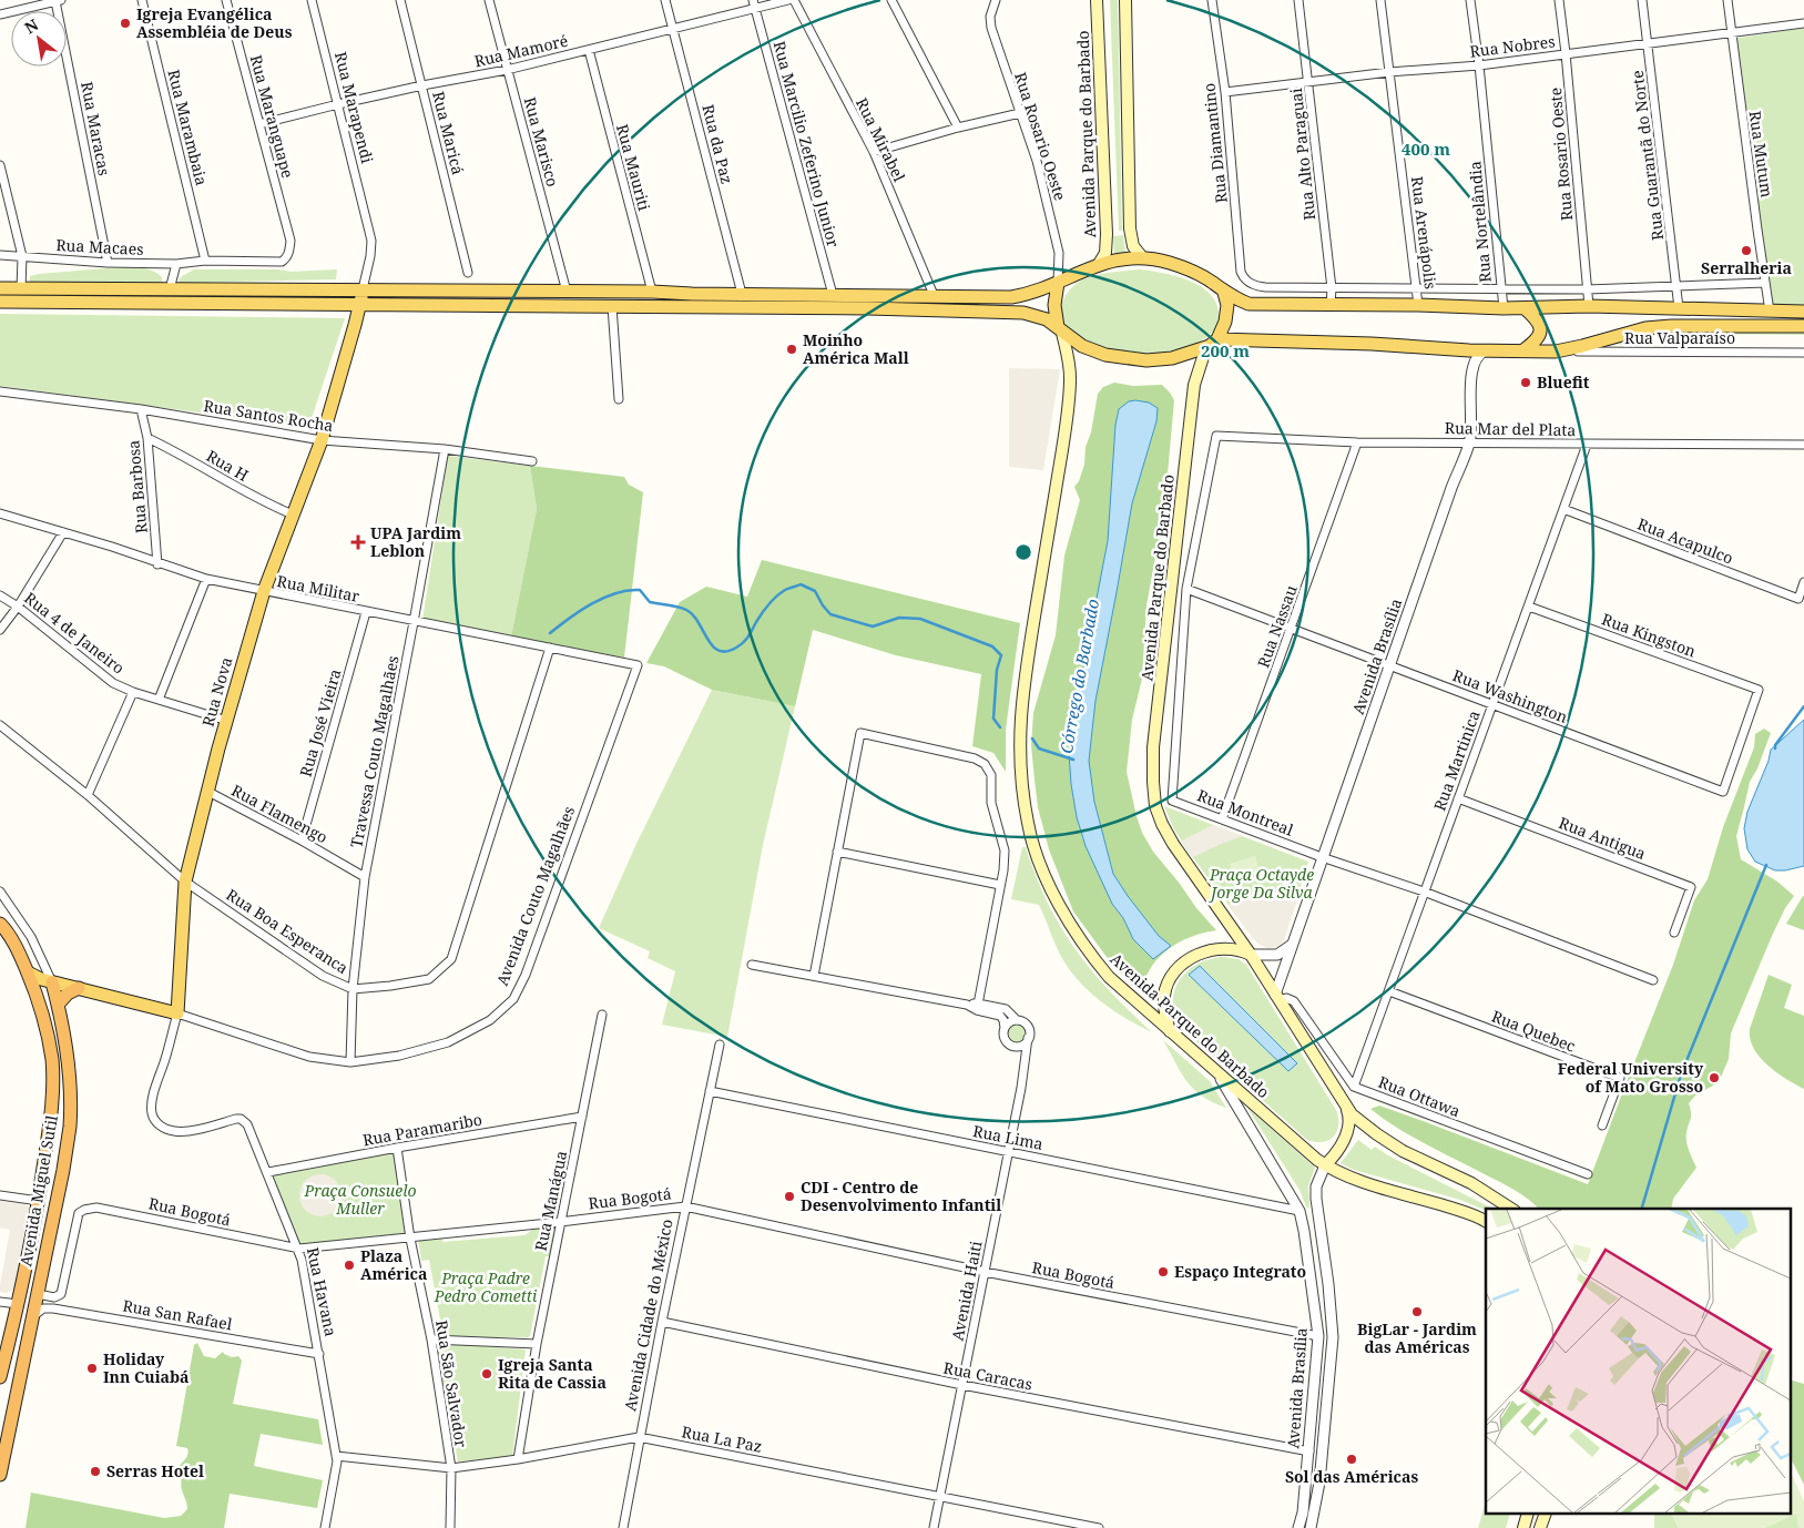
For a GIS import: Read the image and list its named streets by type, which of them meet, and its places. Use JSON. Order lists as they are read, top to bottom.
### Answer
{
  "streets": {
    "highway": ["Avenida Miguel Sutil"],
    "main road": ["Avenida Parque do Barbado", "Rua Nova", "Avenida Couto Magalhães"],
    "street": [
      "Rua Nobres",
      "Rua Mamoré",
      "Rua Marapendi",
      "Rua Maranguape",
      "Rua Marambaia",
      "Rua Maracas",
      "Rua Maricá",
      "Rua Rosario Oeste",
      "Rua Mirabel",
      "Rua Marisco",
      "Rua Diamantino",
      "Rua da Paz",
      "Rua Marcilio Zeferino Junior",
      "Rua Alto Paraguai",
      "Rua Mutum",
      "Rua Guarantã do Norte",
      "Rua Mauriti",
      "Rua Nortelândia",
      "Rua Arenápolis",
      "Rua Macaes",
      "Rua Valparaíso",
      "Rua Santos Rocha",
      "Rua Mar del Plata",
      "Rua H",
      "Rua Barbosa",
      "Rua Acapulco",
      "Rua Militar",
      "Rua Nassau",
      "Rua 4 de Janeiro",
      "Rua Kingston",
      "Avenida Brasília",
      "Rua Washington",
      "Rua José Vieira",
      "Travessa Couto Magalhães",
      "Rua Martinica",
      "Rua Montreal",
      "Rua Flamengo",
      "Rua Antigua",
      "Rua Boa Esperanca",
      "Rua Quebec",
      "Rua Ottawa",
      "Rua Paramaribo",
      "Rua Lima",
      "Rua Bogotá",
      "Rua Manágua",
      "Avenida Haiti",
      "Rua Havana",
      "Rua San Rafael",
      "Avenida Cidade do México",
      "Rua Caracas",
      "Rua São Salvador",
      "Rua La Paz"
    ]
  },
  "crossings": [
    ["Rua Nobres", "Rua Rosario Oeste"],
    ["Rua Nobres", "Rua Diamantino"],
    ["Rua Nobres", "Rua Alto Paraguai"],
    ["Rua Nobres", "Rua Mutum"],
    ["Rua Nobres", "Rua Guarantã do Norte"],
    ["Rua Nobres", "Rua Nortelândia"],
    ["Rua Nobres", "Rua Arenápolis"],
    ["Rua Mamoré", "Rua Marapendi"],
    ["Rua Mamoré", "Rua Maranguape"],
    ["Rua Mamoré", "Rua Maricá"],
    ["Rua Mamoré", "Rua Marisco"],
    ["Rua Mamoré", "Rua da Paz"],
    ["Rua Mamoré", "Rua Marcilio Zeferino Junior"],
    ["Rua Mamoré", "Rua Mauriti"],
    ["Rua Marapendi", "Rua Nova"],
    ["Rua Maranguape", "Rua Macaes"],
    ["Rua Marambaia", "Rua Macaes"],
    ["Rua Maracas", "Rua Macaes"],
    ["Avenida Parque do Barbado", "Rua Rosario Oeste"],
    ["Avenida Parque do Barbado", "Avenida Brasília"],
    ["Avenida Parque do Barbado", "Rua Ottawa"],
    ["Rua Diamantino", "Rua Alto Paraguai"],
    ["Rua Santos Rocha", "Rua Barbosa"],
    ["Rua Santos Rocha", "Rua Nova"],
    ["Rua Santos Rocha", "Travessa Couto Magalhães"],
    ["Rua Mar del Plata", "Rua Nassau"],
    ["Rua Mar del Plata", "Avenida Brasília"],
    ["Rua Mar del Plata", "Rua Martinica"],
    ["Rua Mar del Plata", "Rua Montreal"],
    ["Rua H", "Rua Barbosa"],
    ["Rua H", "Rua Nova"],
    ["Rua Barbosa", "Rua Militar"],
    ["Rua Acapulco", "Rua Martinica"],
    ["Rua Militar", "Rua Nova"],
    ["Rua Militar", "Rua José Vieira"],
    ["Rua Militar", "Travessa Couto Magalhães"],
    ["Rua Militar", "Avenida Couto Magalhães"],
    ["Rua Militar", "Rua Boa Esperanca"],
    ["Rua Nassau", "Rua Washington"],
    ["Rua Nassau", "Rua Montreal"],
    ["Rua 4 de Janeiro", "Rua Nova"],
    ["Rua Kingston", "Rua Washington"],
    ["Rua Kingston", "Rua Martinica"],
    ["Avenida Brasília", "Rua Washington"],
    ["Avenida Brasília", "Rua Montreal"],
    ["Avenida Brasília", "Rua Ottawa"],
    ["Avenida Brasília", "Rua Lima"],
    ["Avenida Brasília", "Rua Bogotá"],
    ["Avenida Brasília", "Rua Caracas"],
    ["Rua Nova", "Rua Flamengo"],
    ["Rua Nova", "Avenida Couto Magalhães"],
    ["Rua Nova", "Rua Boa Esperanca"],
    ["Rua Nova", "Rua Havana"],
    ["Rua Washington", "Rua Martinica"],
    ["Rua Washington", "Rua Montreal"],
    ["Rua José Vieira", "Rua Flamengo"],
    ["Travessa Couto Magalhães", "Rua Flamengo"],
    ["Travessa Couto Magalhães", "Avenida Couto Magalhães"],
    ["Travessa Couto Magalhães", "Rua Boa Esperanca"],
    ["Rua Martinica", "Rua Montreal"],
    ["Rua Martinica", "Rua Antigua"],
    ["Rua Martinica", "Rua Quebec"],
    ["Rua Martinica", "Rua Ottawa"],
    ["Avenida Couto Magalhães", "Avenida Miguel Sutil"],
    ["Rua Paramaribo", "Rua Manágua"],
    ["Rua Paramaribo", "Rua Havana"],
    ["Rua Paramaribo", "Rua São Salvador"],
    ["Rua Lima", "Avenida Haiti"],
    ["Rua Lima", "Avenida Cidade do México"],
    ["Avenida Miguel Sutil", "Rua Bogotá"],
    ["Avenida Miguel Sutil", "Rua San Rafael"],
    ["Rua Bogotá", "Rua Manágua"],
    ["Rua Bogotá", "Avenida Haiti"],
    ["Rua Bogotá", "Rua Havana"],
    ["Rua Bogotá", "Avenida Cidade do México"],
    ["Rua Bogotá", "Rua São Salvador"],
    ["Rua Manágua", "Rua La Paz"],
    ["Avenida Haiti", "Rua Caracas"],
    ["Avenida Haiti", "Rua La Paz"],
    ["Rua Havana", "Rua San Rafael"],
    ["Rua Havana", "Rua La Paz"],
    ["Avenida Cidade do México", "Rua Caracas"],
    ["Avenida Cidade do México", "Rua La Paz"],
    ["Rua São Salvador", "Rua La Paz"]
  ],
  "water": ["Córrego do Barbado"],
  "parks": ["Praça Octayde Jorge Da Silva", "Praça Consuelo Muller", "Praça Padre Pedro Cometti"],
  "places": {
    "other": [
      "Igreja Evangélica Assembléia de Deus",
      "Serralheria",
      "Moinho América Mall",
      "Bluefit",
      "Federal University of Mato Grosso",
      "CDI - Centro de Desenvolvimento Infantil",
      "Plaza América",
      "Espaço Integrato",
      "BigLar - Jardim das Américas",
      "Holiday Inn Cuiabá",
      "Igreja Santa Rita de Cassia",
      "Sol das Américas",
      "Serras Hotel"
    ],
    "health": ["UPA Jardim Leblon"]
  },
  "north": "top left",
  "rings": ["400 m", "200 m"]
}
